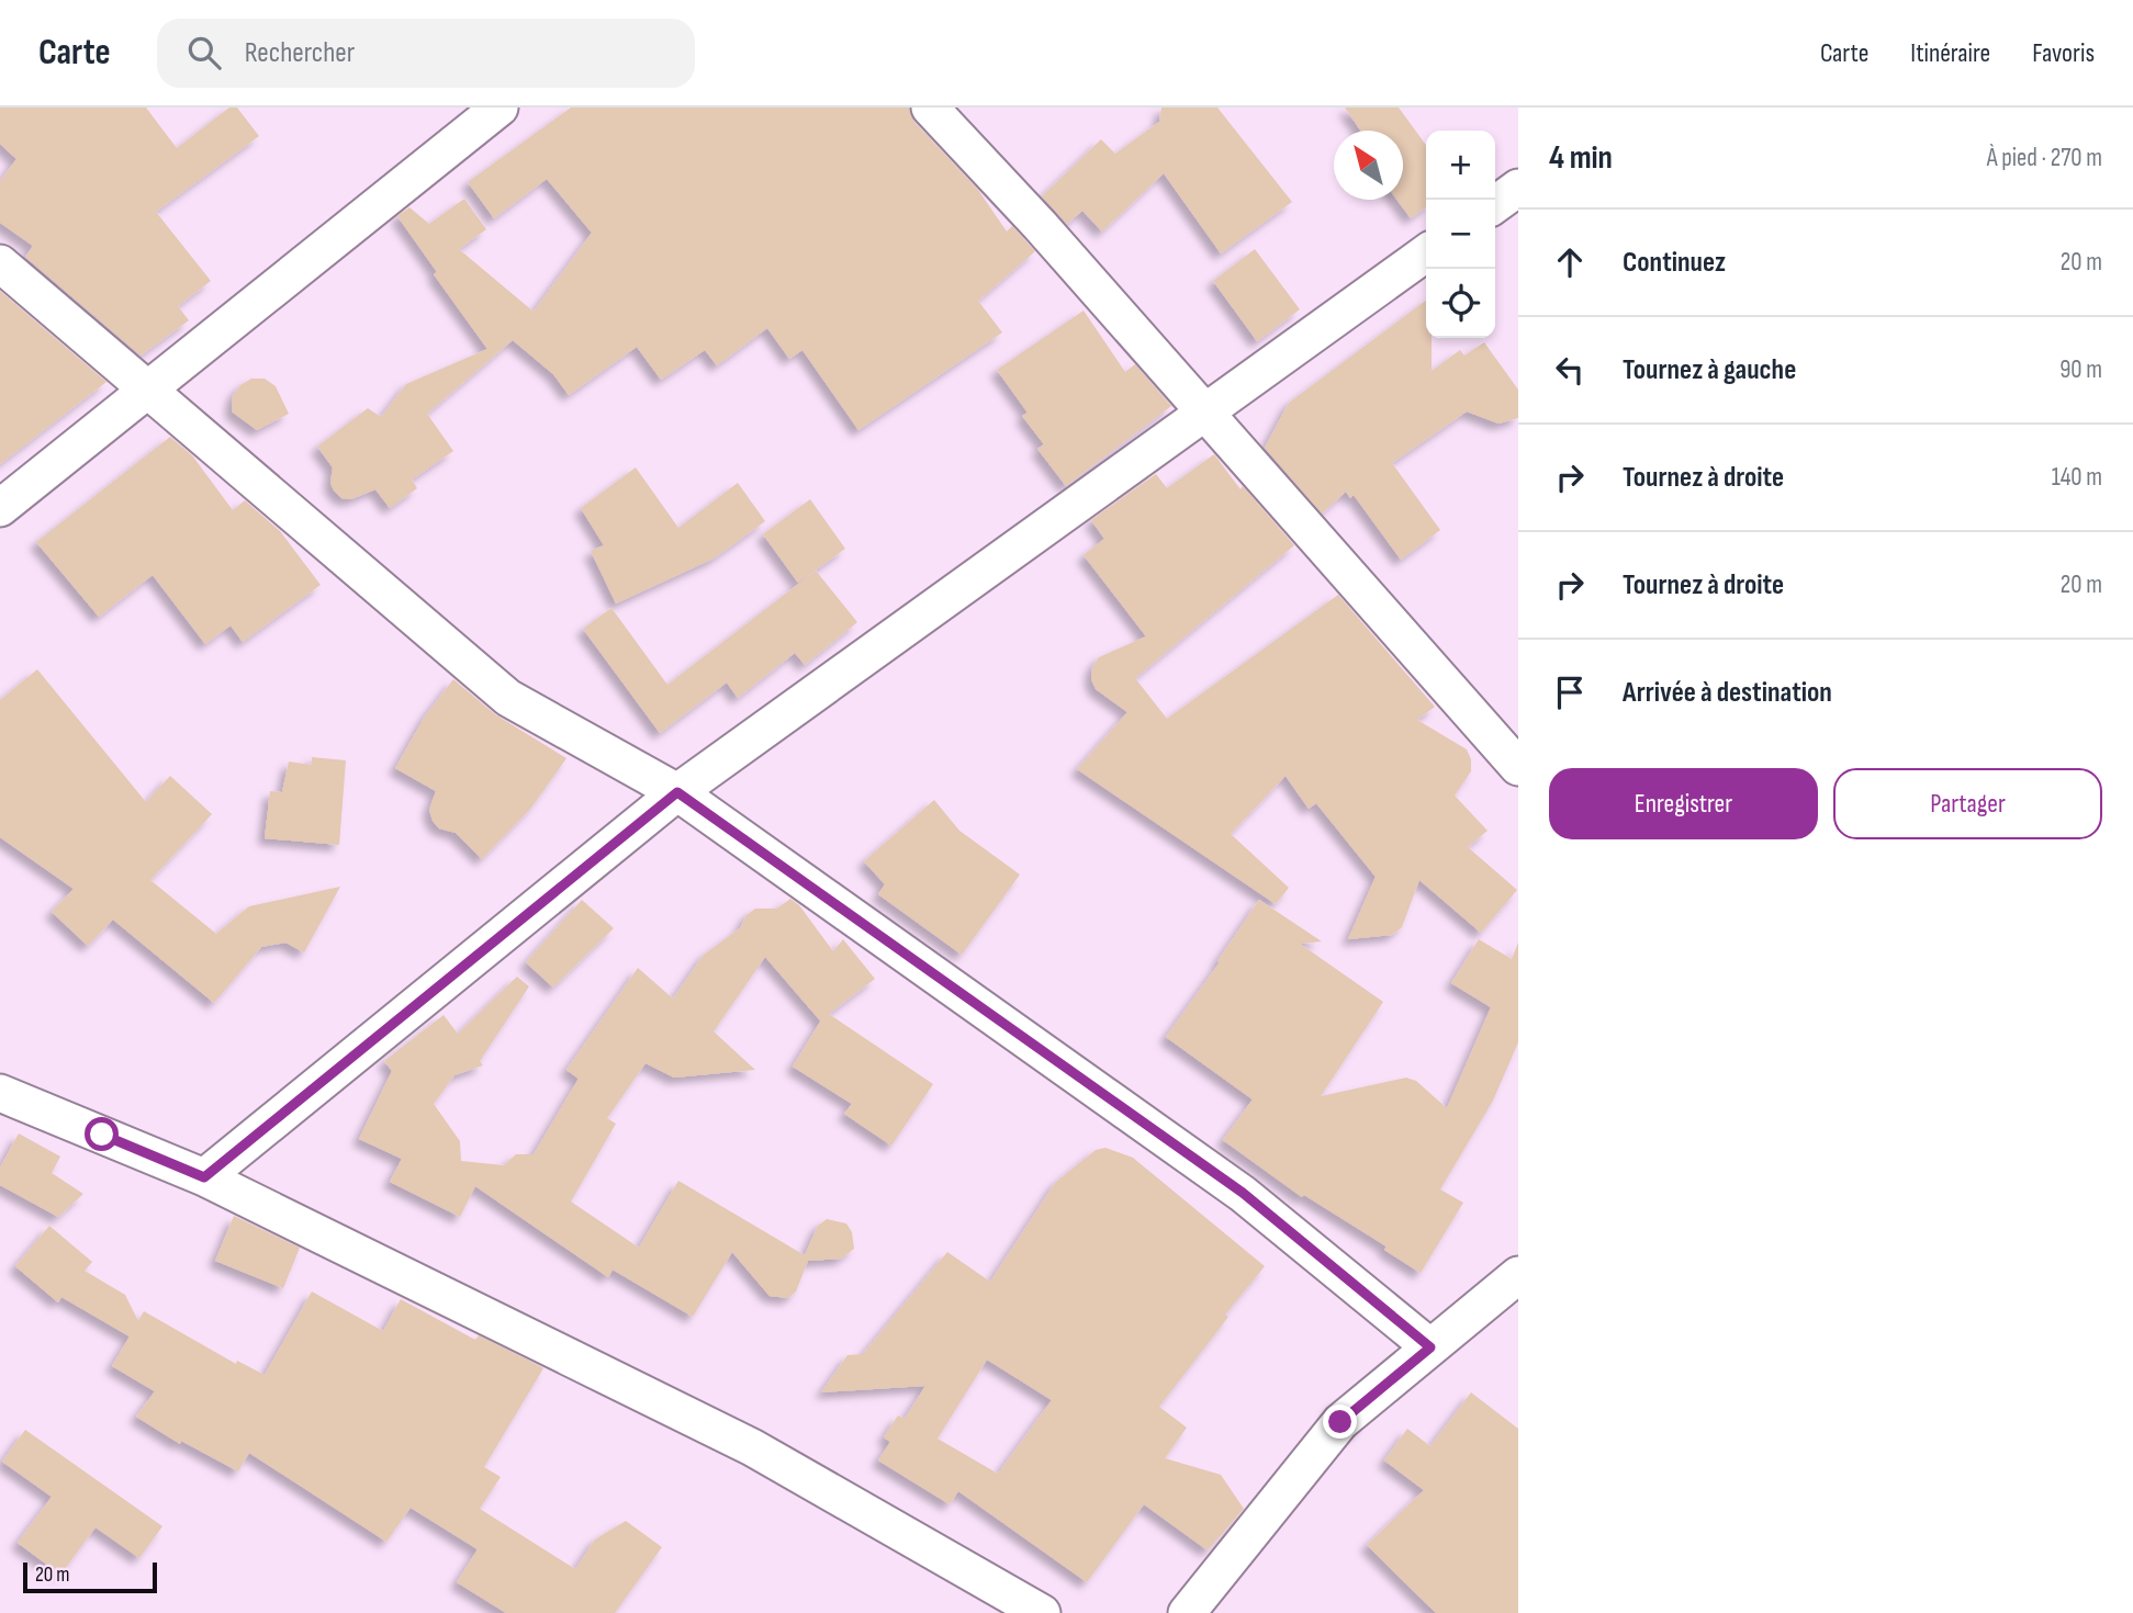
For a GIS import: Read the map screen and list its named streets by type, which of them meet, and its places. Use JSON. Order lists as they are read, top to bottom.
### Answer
{
  "scale_bar": "20 m",
  "north": "top left",
  "page": {
    "header": "Carte",
    "search": "Rechercher",
    "nav": ["Carte", "Itinéraire", "Favoris"],
    "heading": ["4 min", "À pied · 270 m"],
    "map_buttons": ["+", "−"],
    "list": [
      ["Continuez", "20 m"],
      ["Tournez à gauche", "90 m"],
      ["Tournez à droite", "140 m"],
      ["Tournez à droite", "20 m"],
      "Arrivée à destination"
    ],
    "buttons": ["Enregistrer", "Partager"],
    "scale": "20 m"
  }
}
